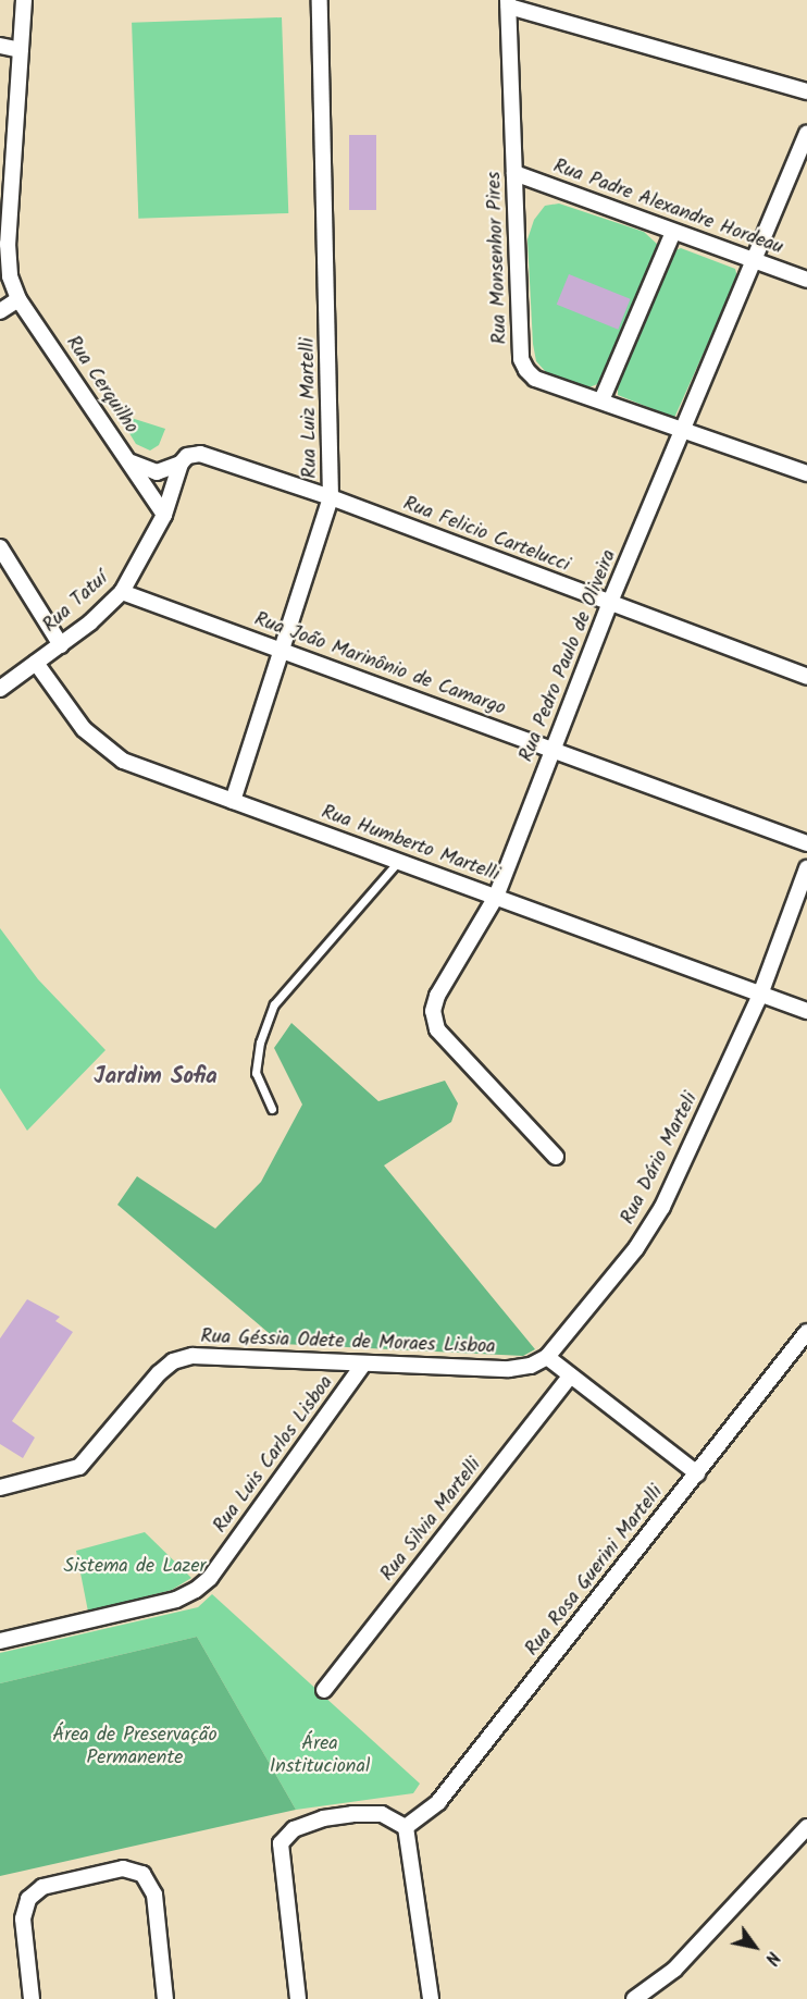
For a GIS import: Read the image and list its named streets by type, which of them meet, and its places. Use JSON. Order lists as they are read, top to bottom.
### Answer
{
  "streets": {
    "street": [
      "Rua Padre Alexandre Hordeau",
      "Rua Monsenhor Pires",
      "Rua Cerquilho",
      "Rua Luiz Martelli",
      "Rua Felicio Cartelucci",
      "Rua Tatuí",
      "Rua Pedro Paulo de Oliveira",
      "Rua João Marinônio de Camargo",
      "Rua Humberto Martelli",
      "Rua Dário Marteli",
      "Rua Géssia Odete de Moraes Lisboa",
      "Rua Luis Carlos Lisboa",
      "Rua Silvia Martelli",
      "Rua Rosa Guerini Martelli"
    ]
  },
  "crossings": [
    ["Rua Padre Alexandre Hordeau", "Rua Monsenhor Pires"],
    ["Rua Padre Alexandre Hordeau", "Rua Pedro Paulo de Oliveira"],
    ["Rua Monsenhor Pires", "Rua Pedro Paulo de Oliveira"],
    ["Rua Cerquilho", "Rua Felicio Cartelucci"],
    ["Rua Cerquilho", "Rua Tatuí"],
    ["Rua Luiz Martelli", "Rua Felicio Cartelucci"],
    ["Rua Luiz Martelli", "Rua João Marinônio de Camargo"],
    ["Rua Luiz Martelli", "Rua Humberto Martelli"],
    ["Rua Felicio Cartelucci", "Rua Tatuí"],
    ["Rua Felicio Cartelucci", "Rua Pedro Paulo de Oliveira"],
    ["Rua Tatuí", "Rua João Marinônio de Camargo"],
    ["Rua Tatuí", "Rua Humberto Martelli"],
    ["Rua Pedro Paulo de Oliveira", "Rua João Marinônio de Camargo"],
    ["Rua Pedro Paulo de Oliveira", "Rua Humberto Martelli"],
    ["Rua Humberto Martelli", "Rua Dário Marteli"],
    ["Rua Dário Marteli", "Rua Géssia Odete de Moraes Lisboa"],
    ["Rua Géssia Odete de Moraes Lisboa", "Rua Luis Carlos Lisboa"]
  ],
  "districts": ["Jardim Sofia"],
  "parks": ["Sistema de Lazer", "Área de Preservação Permanente", "Área Institucional"],
  "north": "bottom right"
}
